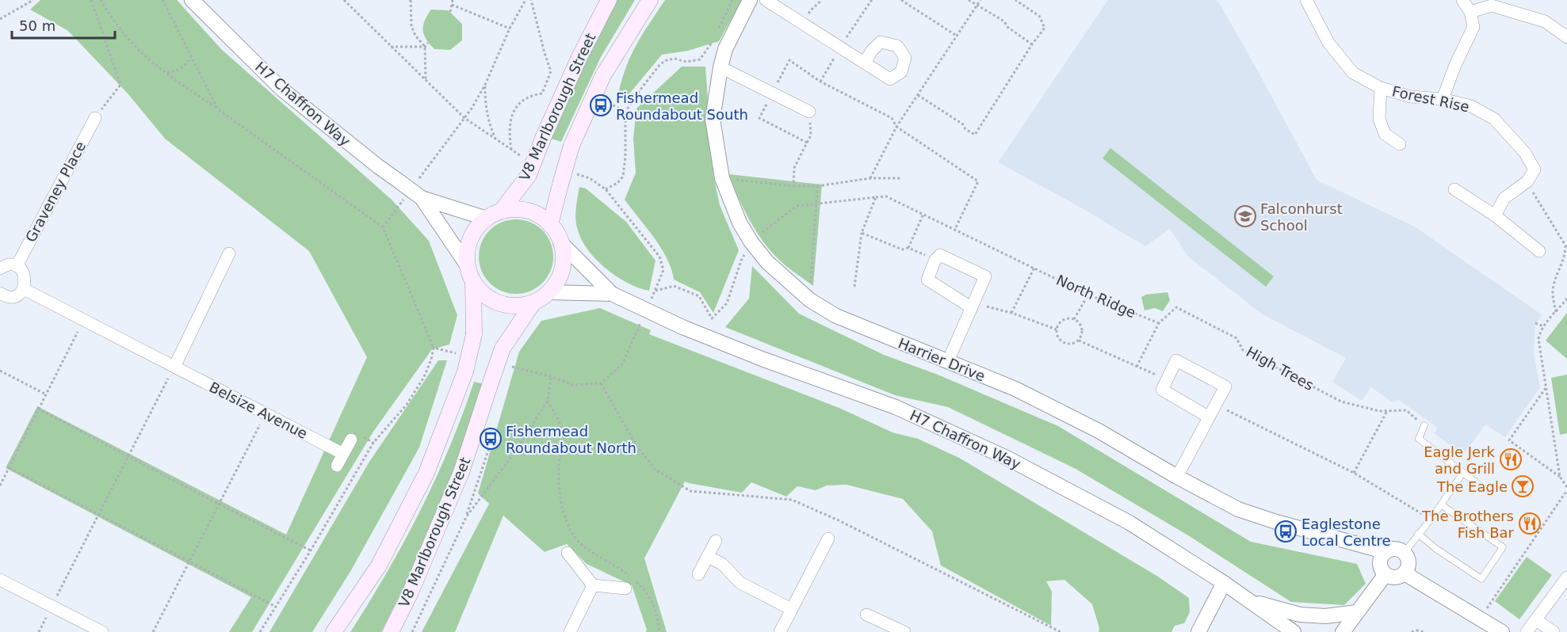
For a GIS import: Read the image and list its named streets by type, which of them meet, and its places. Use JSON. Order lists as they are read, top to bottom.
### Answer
{
  "streets": {
    "main road": ["V8 Marlborough Street"],
    "street": [
      "Forest Rise",
      "H7 Chaffron Way",
      "Graveney Place",
      "Harrier Drive",
      "Belsize Avenue"
    ],
    "path": ["North Ridge", "High Trees"]
  },
  "crossings": [
    ["H7 Chaffron Way", "V8 Marlborough Street"],
    ["North Ridge", "Harrier Drive"],
    ["North Ridge", "High Trees"]
  ],
  "places": {
    "bus stop": ["Fishermead Roundabout South", "Fishermead Roundabout North", "Eaglestone Local Centre"],
    "school or university": ["Falconhurst School"],
    "restaurant": ["Eagle Jerk and Grill", "The Brothers Fish Bar"],
    "bar": ["The Eagle"]
  },
  "scale_bar": "50 m"
}
